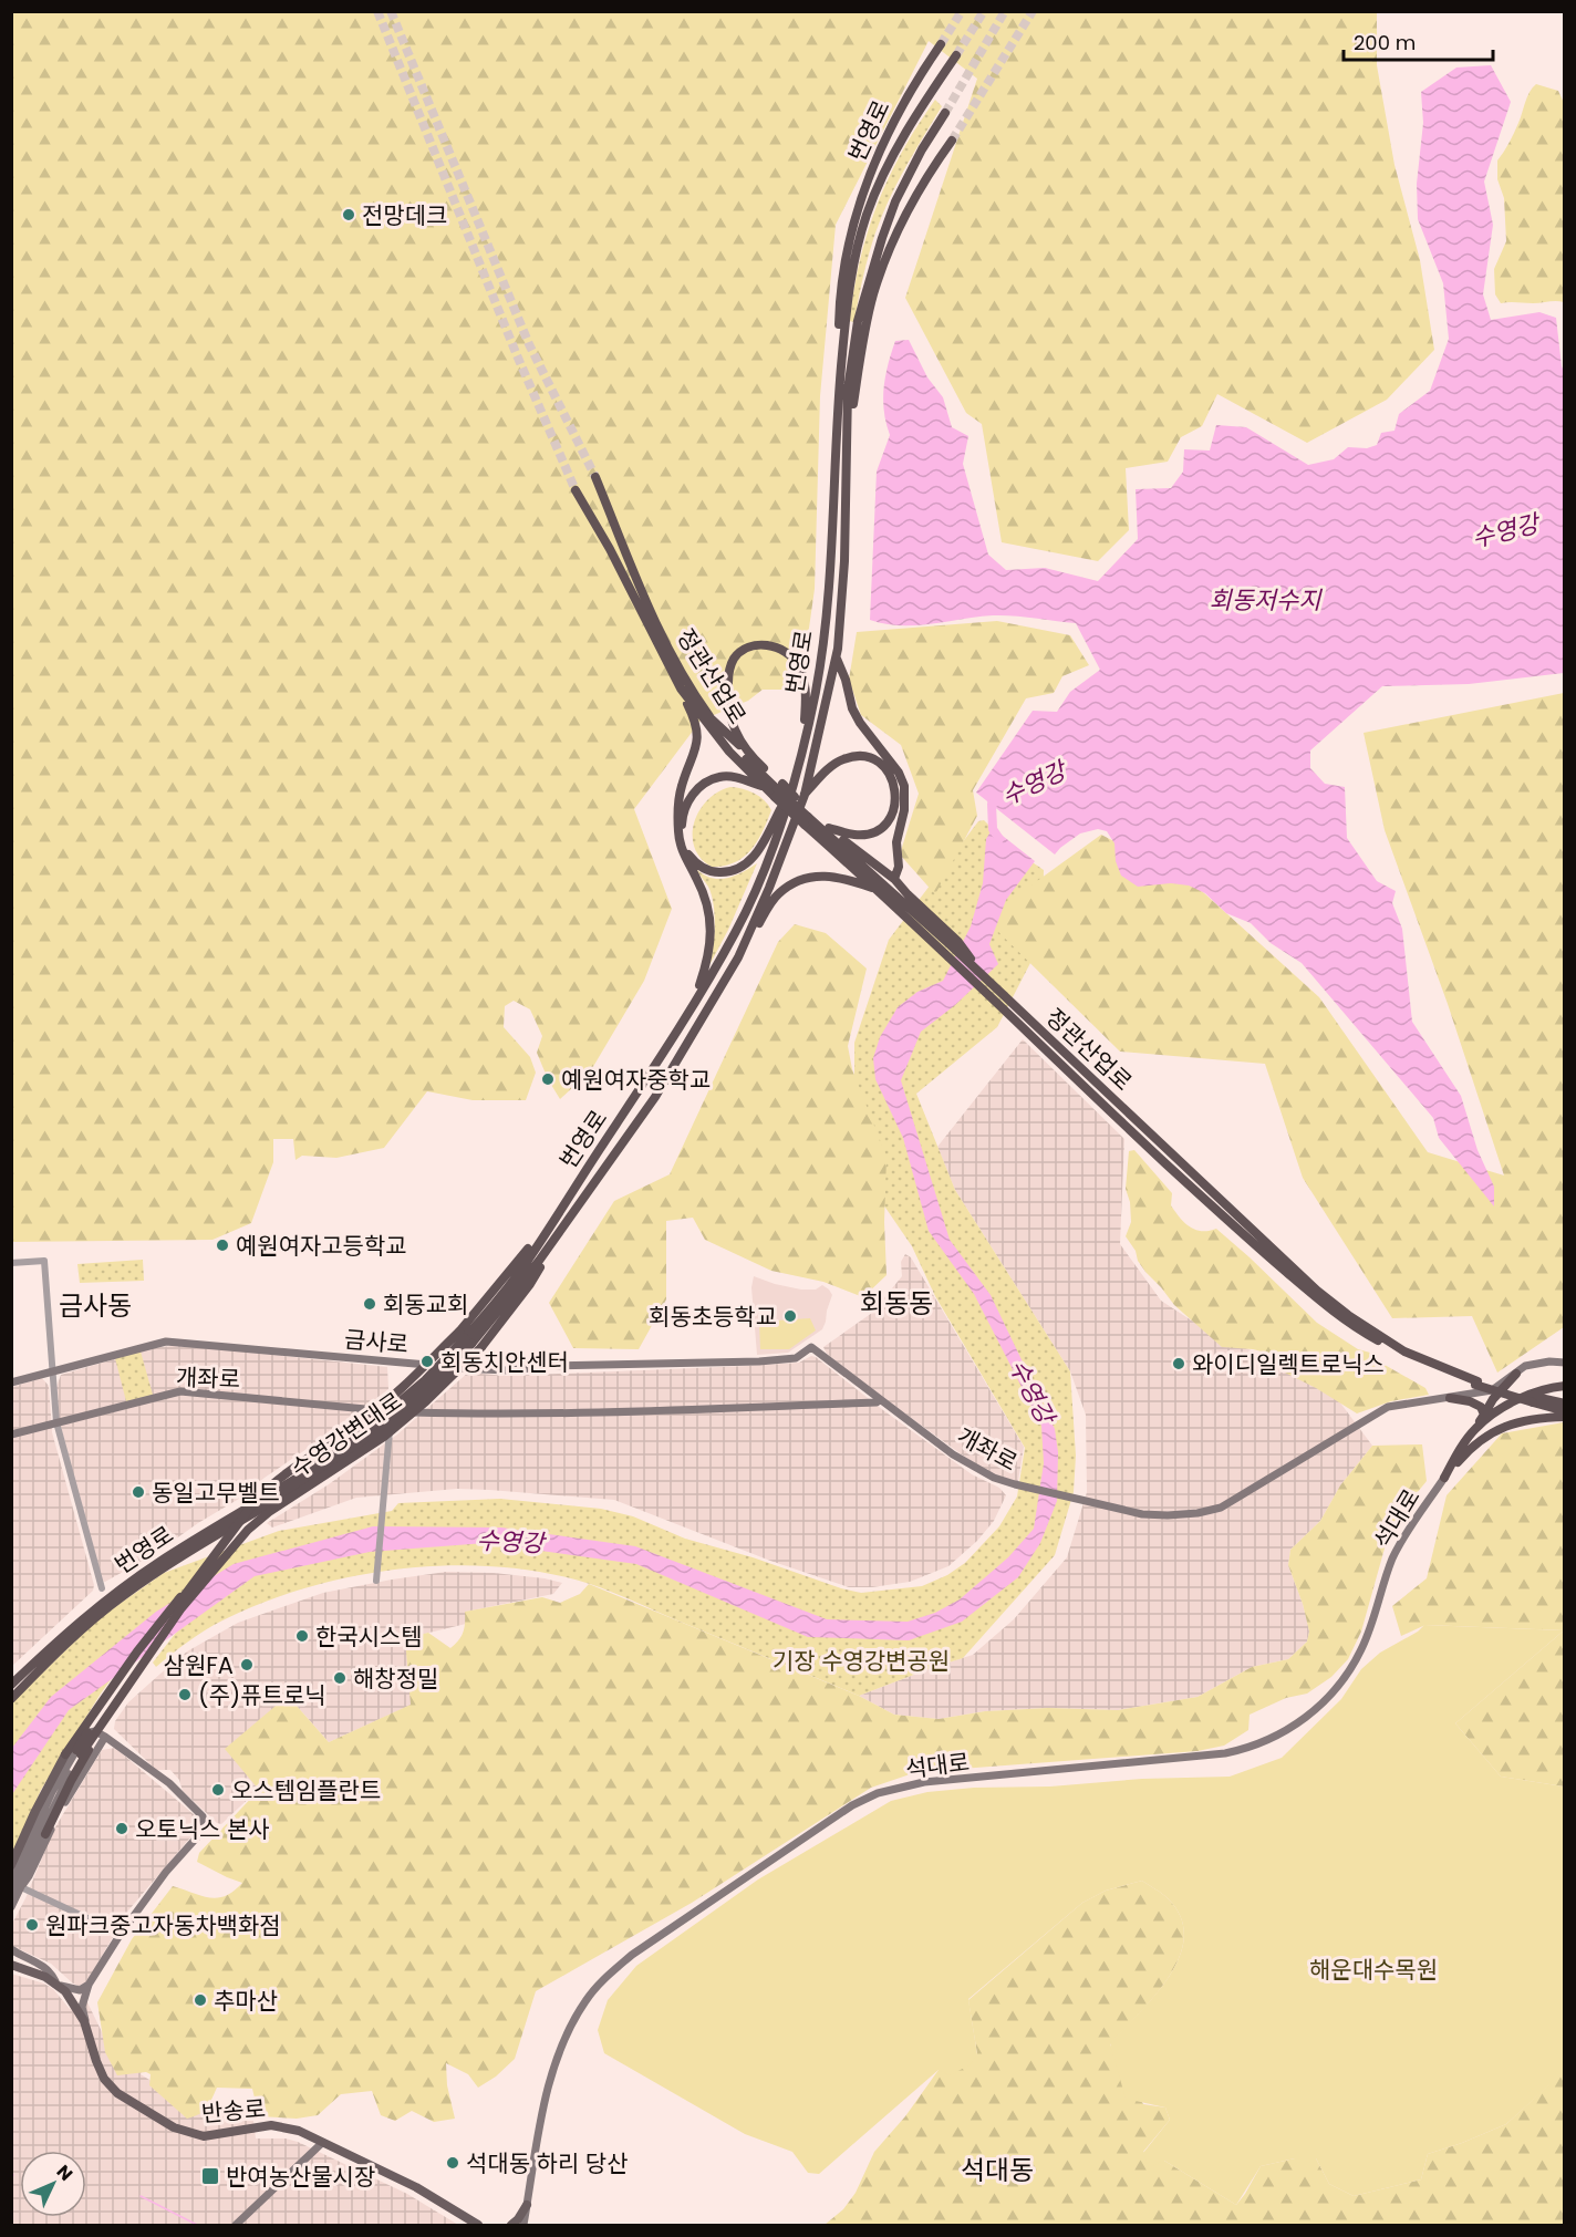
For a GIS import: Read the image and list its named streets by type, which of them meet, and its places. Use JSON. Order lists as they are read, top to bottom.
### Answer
{
  "streets": {
    "highway": ["번영로", "정관산업로", "수영강변대로"],
    "main road": [
      "금사로",
      "개좌로",
      "석대로",
      "반송로"
    ]
  },
  "crossings": [
    ["번영로", "정관산업로"],
    ["번영로", "수영강변대로"],
    ["금사로", "개좌로"]
  ],
  "districts": ["회동동", "금사동", "석대동"],
  "water": ["수영강", "회동저수지"],
  "parks": ["기장 수영강변공원", "해운대수목원"],
  "places": {
    "other": [
      "전망데크",
      "예원여자중학교",
      "예원여자고등학교",
      "회동교회",
      "회동초등학교",
      "회동치안센터",
      "와이디일렉트로닉스",
      "동일고무벨트",
      "한국시스템",
      "삼원FA",
      "해창정밀",
      "(주)퓨트로닉",
      "오스템임플란트",
      "오토닉스 본사",
      "원파크중고자동차백화점",
      "추마산",
      "석대동 하리 당산"
    ],
    "transit": ["반여농산물시장"]
  },
  "scale_bar": "200 m",
  "north": "top right"
}
